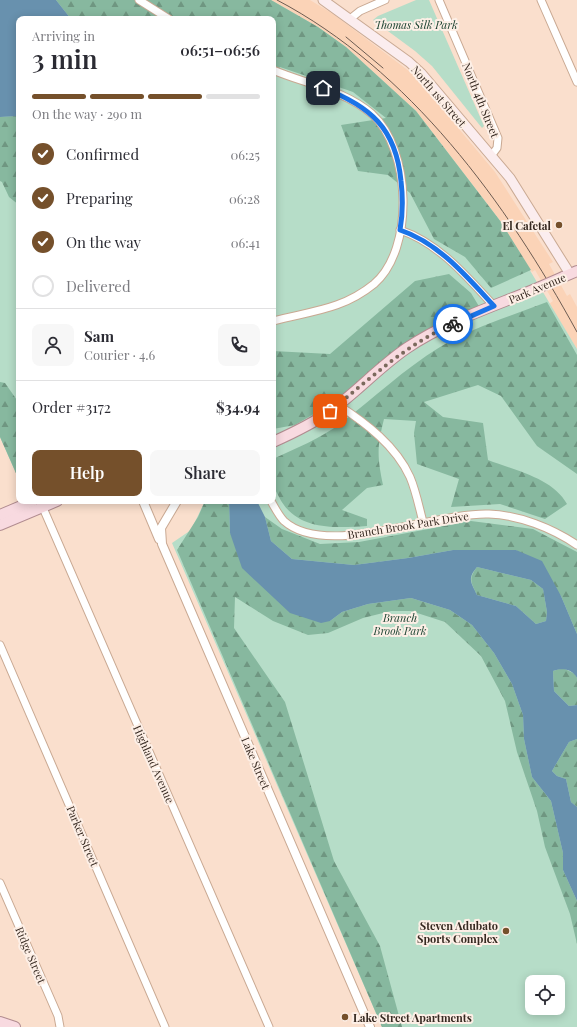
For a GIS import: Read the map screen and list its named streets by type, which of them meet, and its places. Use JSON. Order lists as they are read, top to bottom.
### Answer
{
  "streets": {
    "main road": ["North 1st Street", "Park Avenue"],
    "street": [
      "North 4th Street",
      "Branch Brook Park Drive",
      "Lake Street",
      "Highland Avenue",
      "Parker Street",
      "Ridge Street"
    ]
  },
  "crossings": [
    ["North 1st Street", "North 4th Street"]
  ],
  "parks": ["Thomas Silk Park", "Branch Brook Park"],
  "places": ["El Cafetal", "Steven Adubato Sports Complex", "Lake Street Apartments"],
  "page": {
    "heading": ["3 min", "Arriving in", "06:51–06:56"],
    "panel": [
      "Sam",
      "Courier · 4.6",
      "Order #3172",
      "$34.94"
    ],
    "bar": "On the way · 290 m",
    "list": [
      ["Confirmed", "06:25"],
      ["Preparing", "06:28"],
      ["On the way", "06:41"],
      "Delivered"
    ],
    "buttons": ["Help", "Share"]
  }
}
